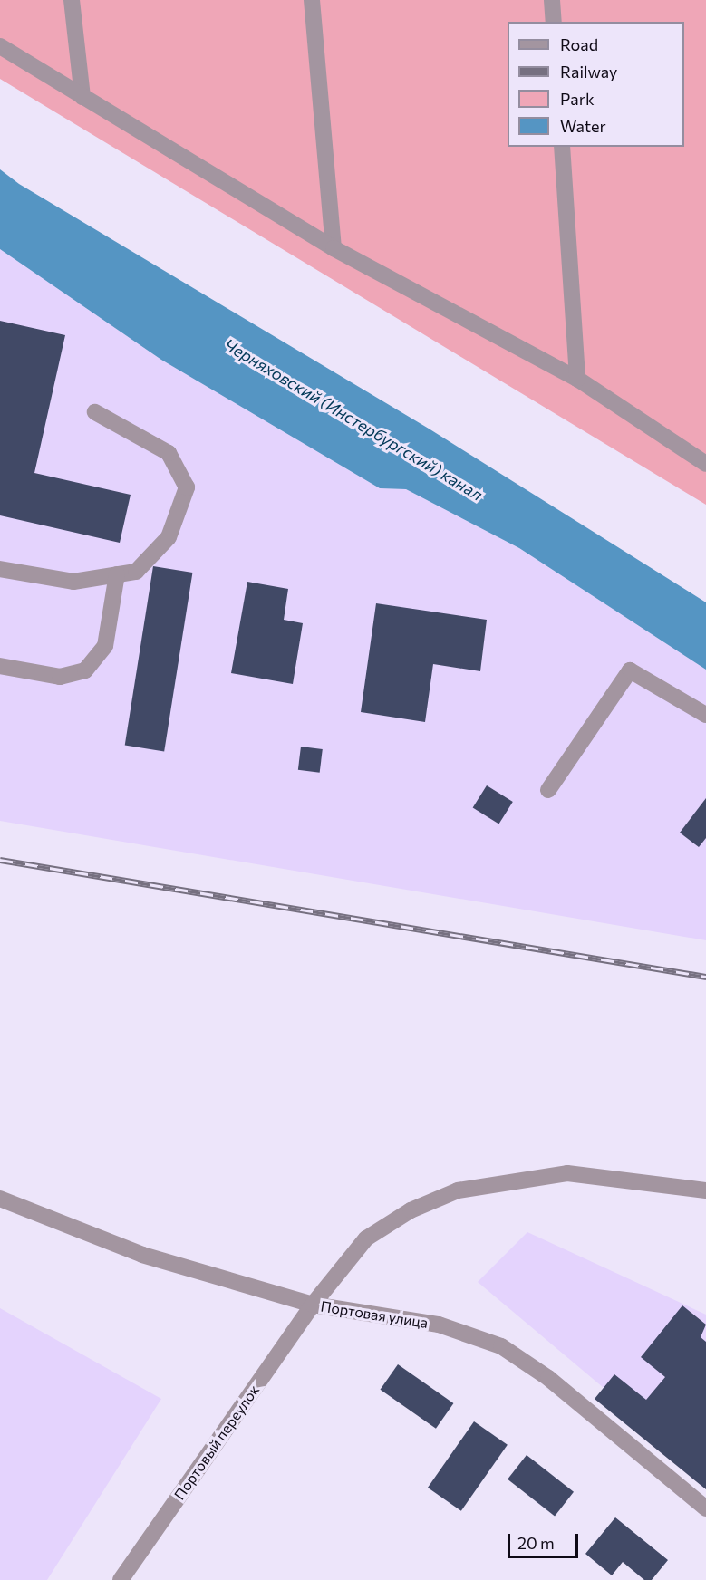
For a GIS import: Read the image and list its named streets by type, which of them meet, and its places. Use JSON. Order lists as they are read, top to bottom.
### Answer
{
  "streets": {
    "street": ["Портовая улица", "Портовый переулок"]
  },
  "crossings": [
    ["Портовая улица", "Портовый переулок"]
  ],
  "water": ["Черняховский (Инстербургский) канал"],
  "legend": [
    "Road",
    "Railway",
    "Park",
    "Water"
  ],
  "scale_bar": "20 m"
}
